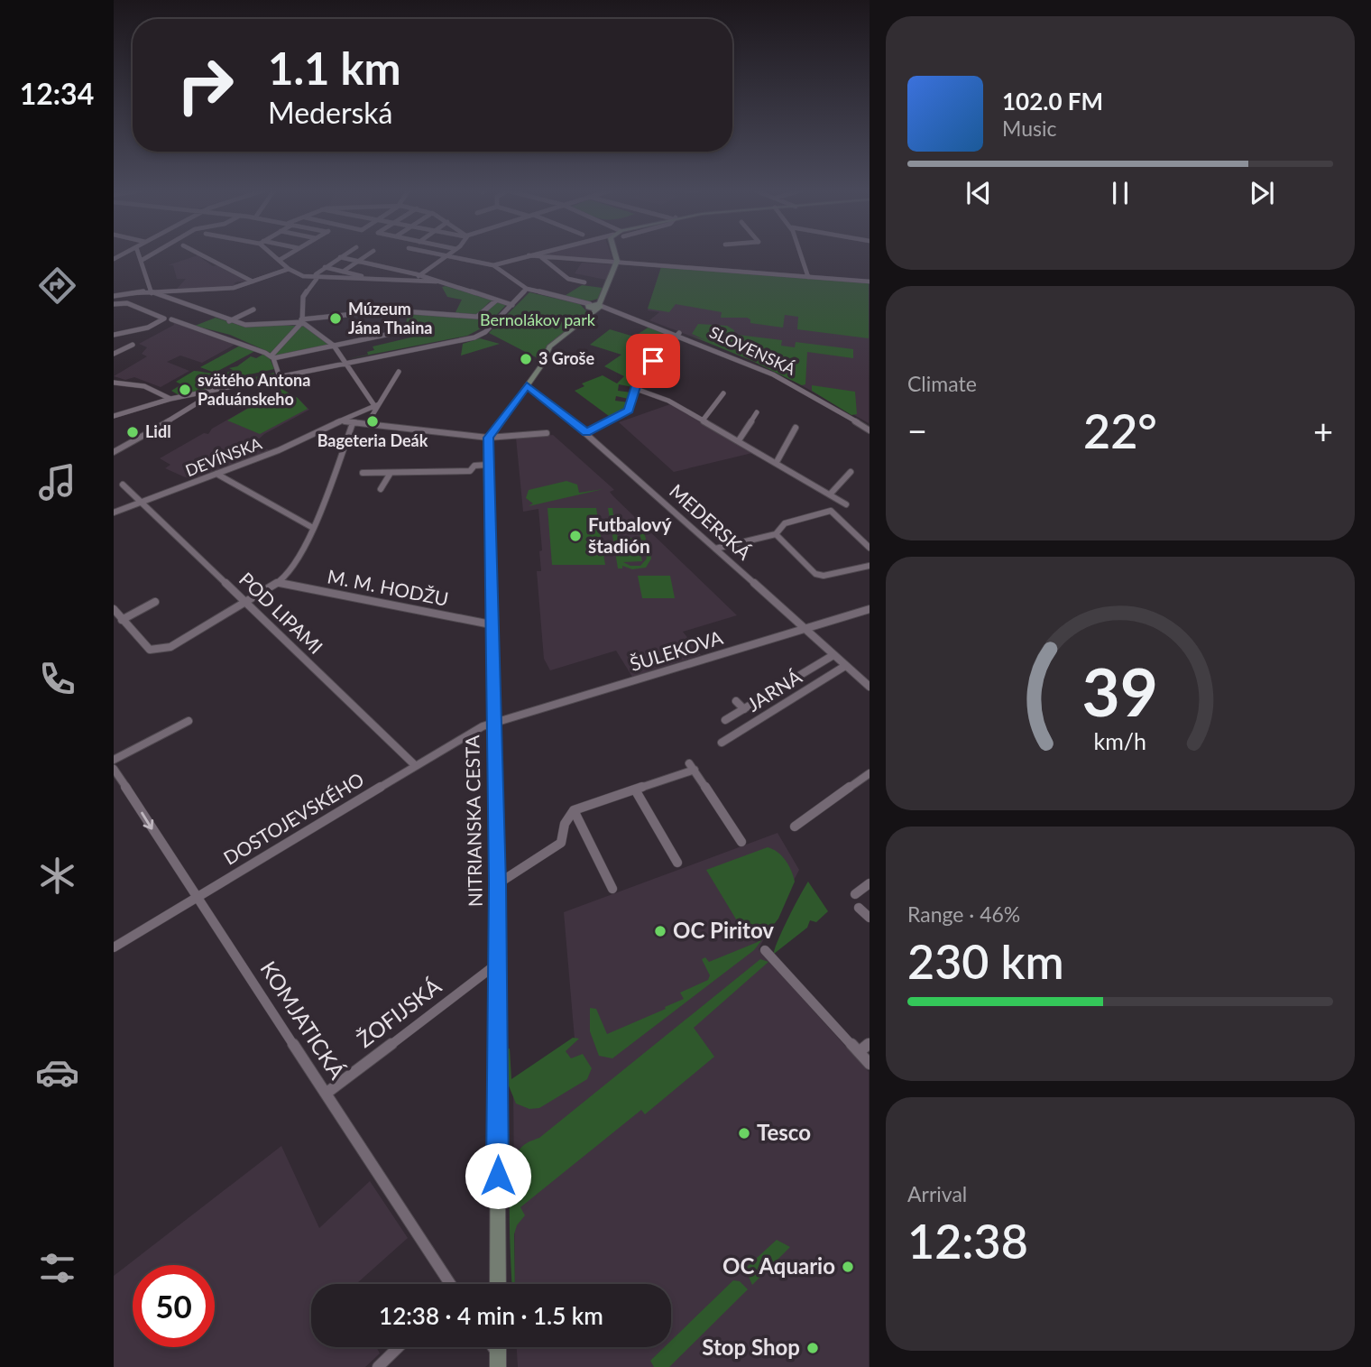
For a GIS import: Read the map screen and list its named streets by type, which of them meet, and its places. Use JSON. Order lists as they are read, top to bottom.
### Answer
{
  "streets": {
    "main road": ["NITRIANSKA CESTA"],
    "street": [
      "SLOVENSKÁ",
      "DEVÍNSKA",
      "MEDERSKÁ",
      "M. M. HODŽU",
      "POD LIPAMI",
      "ŠULEKOVA",
      "JARNÁ",
      "DOSTOJEVSKÉHO",
      "ŽOFIJSKÁ",
      "KOMJATICKÁ"
    ]
  },
  "crossings": [
    ["DEVÍNSKA", "POD LIPAMI"],
    ["MEDERSKÁ", "ŠULEKOVA"],
    ["MEDERSKÁ", "JARNÁ"],
    ["M. M. HODŽU", "NITRIANSKA CESTA"],
    ["POD LIPAMI", "DOSTOJEVSKÉHO"],
    ["ŠULEKOVA", "DOSTOJEVSKÉHO"],
    ["ŠULEKOVA", "NITRIANSKA CESTA"],
    ["DOSTOJEVSKÉHO", "NITRIANSKA CESTA"],
    ["DOSTOJEVSKÉHO", "KOMJATICKÁ"],
    ["NITRIANSKA CESTA", "ŽOFIJSKÁ"],
    ["ŽOFIJSKÁ", "KOMJATICKÁ"]
  ],
  "parks": ["Bernolákov park"],
  "places": [
    "Múzeum Jána Thaina",
    "3 Groše",
    "svätého Antona Paduánskeho",
    "Bageteria Deák",
    "Lidl",
    "Futbalový štadión",
    "OC Piritov",
    "Tesco",
    "OC Aquario",
    "Stop Shop"
  ],
  "page": {
    "tabs": "12:34",
    "turn": ["1.1 km", "Mederská"],
    "song": ["102.0 FM", "Music"],
    "tile": [
      "Climate",
      ["Range · 46%", "230 km"],
      ["Arrival", "12:38"]
    ],
    "heat": ["−", "22°", "+"],
    "limit": "50",
    "trip": "12:38 · 4 min · 1.5 km",
    "gauge": ["39", "km/h"]
  }
}
